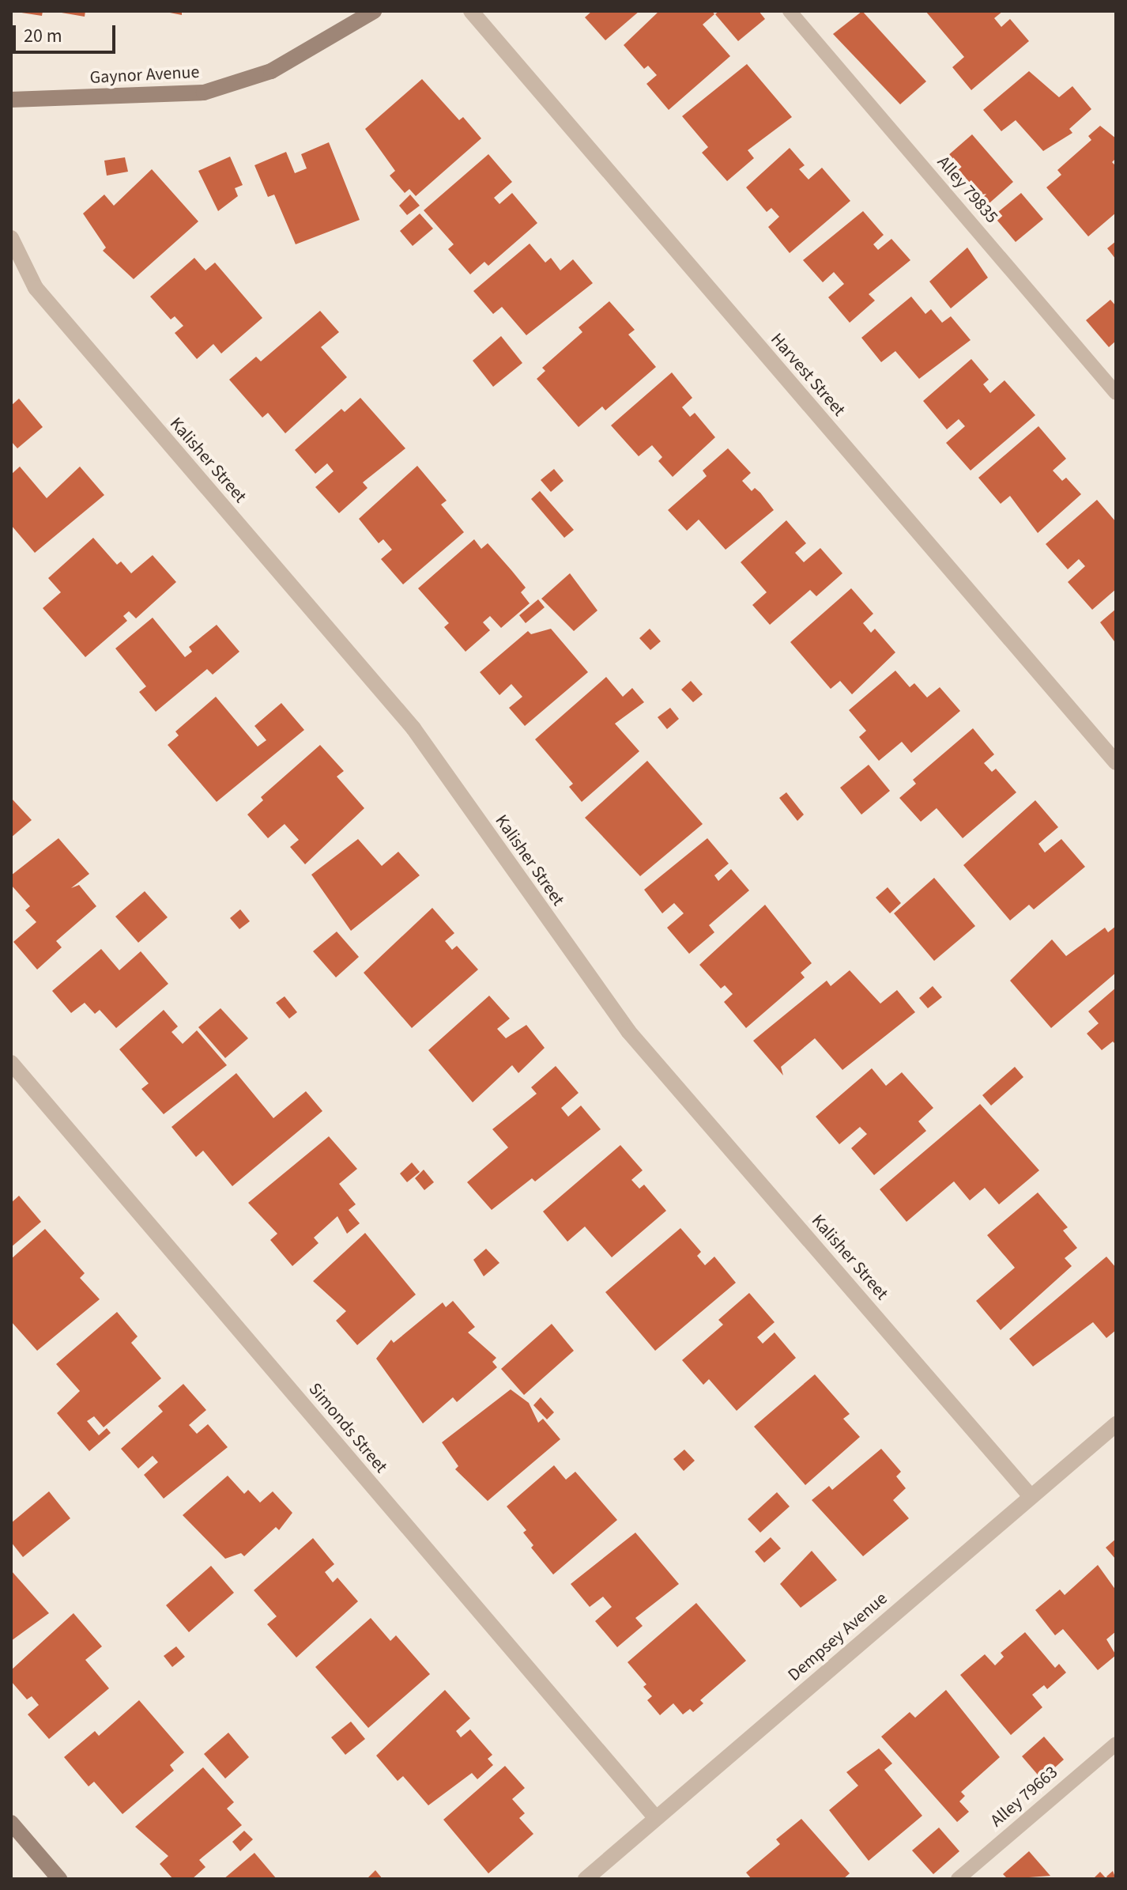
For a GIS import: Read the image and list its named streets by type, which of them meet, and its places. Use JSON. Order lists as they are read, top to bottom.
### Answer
{
  "streets": {
    "street": [
      "Gaynor Avenue",
      "Harvest Street",
      "Kalisher Street",
      "Simonds Street",
      "Dempsey Avenue"
    ],
    "lane": ["Alley 79835", "Alley 79663"]
  },
  "crossings": [
    ["Kalisher Street", "Dempsey Avenue"],
    ["Simonds Street", "Dempsey Avenue"]
  ],
  "scale_bar": "20 m"
}
